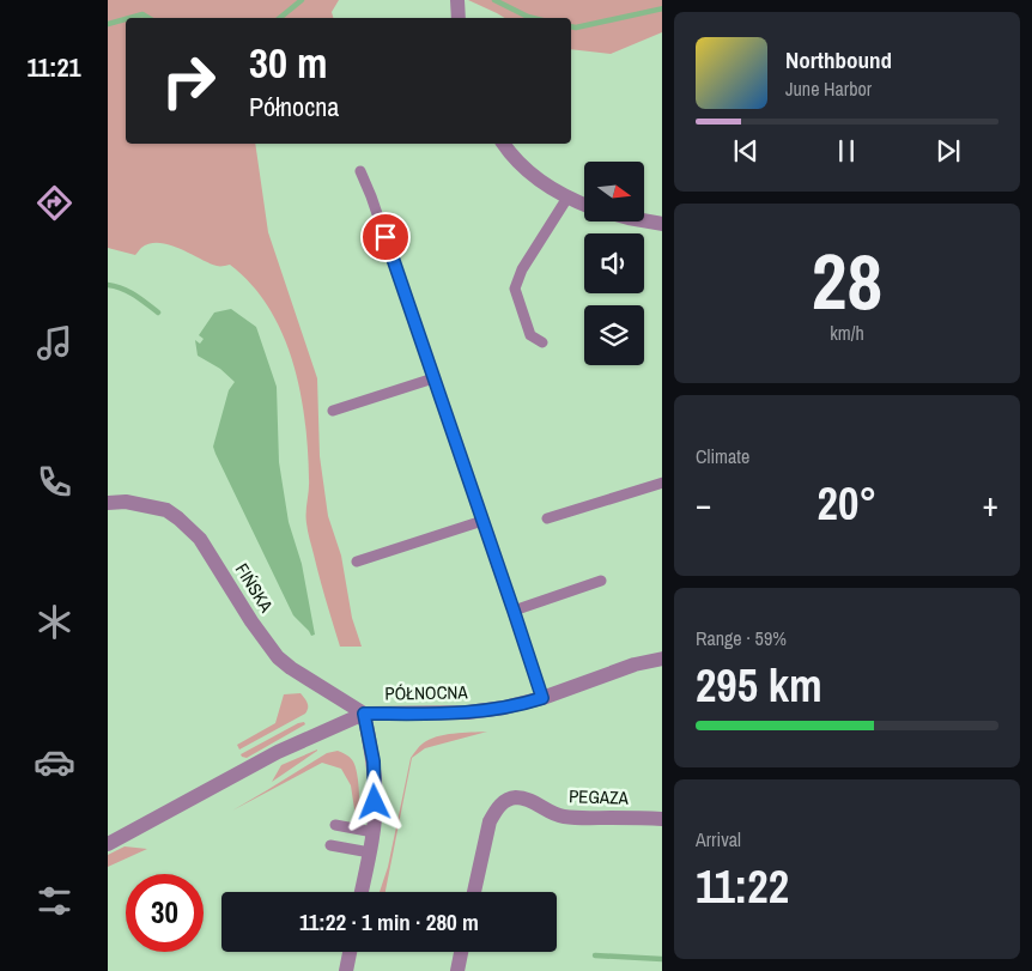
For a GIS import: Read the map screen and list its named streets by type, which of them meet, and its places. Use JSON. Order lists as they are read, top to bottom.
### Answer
{
  "streets": {
    "street": ["FIŃSKA", "PÓŁNOCNA", "PEGAZA"]
  },
  "crossings": [
    ["FIŃSKA", "PÓŁNOCNA"]
  ],
  "north": "right",
  "page": {
    "tabs": "11:21",
    "turn": ["30 m", "Północna"],
    "song": ["Northbound", "June Harbor"],
    "tile": [
      ["28", "km/h"],
      "Climate",
      ["Range · 59%", "295 km"],
      ["Arrival", "11:22"]
    ],
    "heat": ["−", "20°", "+"],
    "limit": "30",
    "trip": "11:22 · 1 min · 280 m"
  }
}
